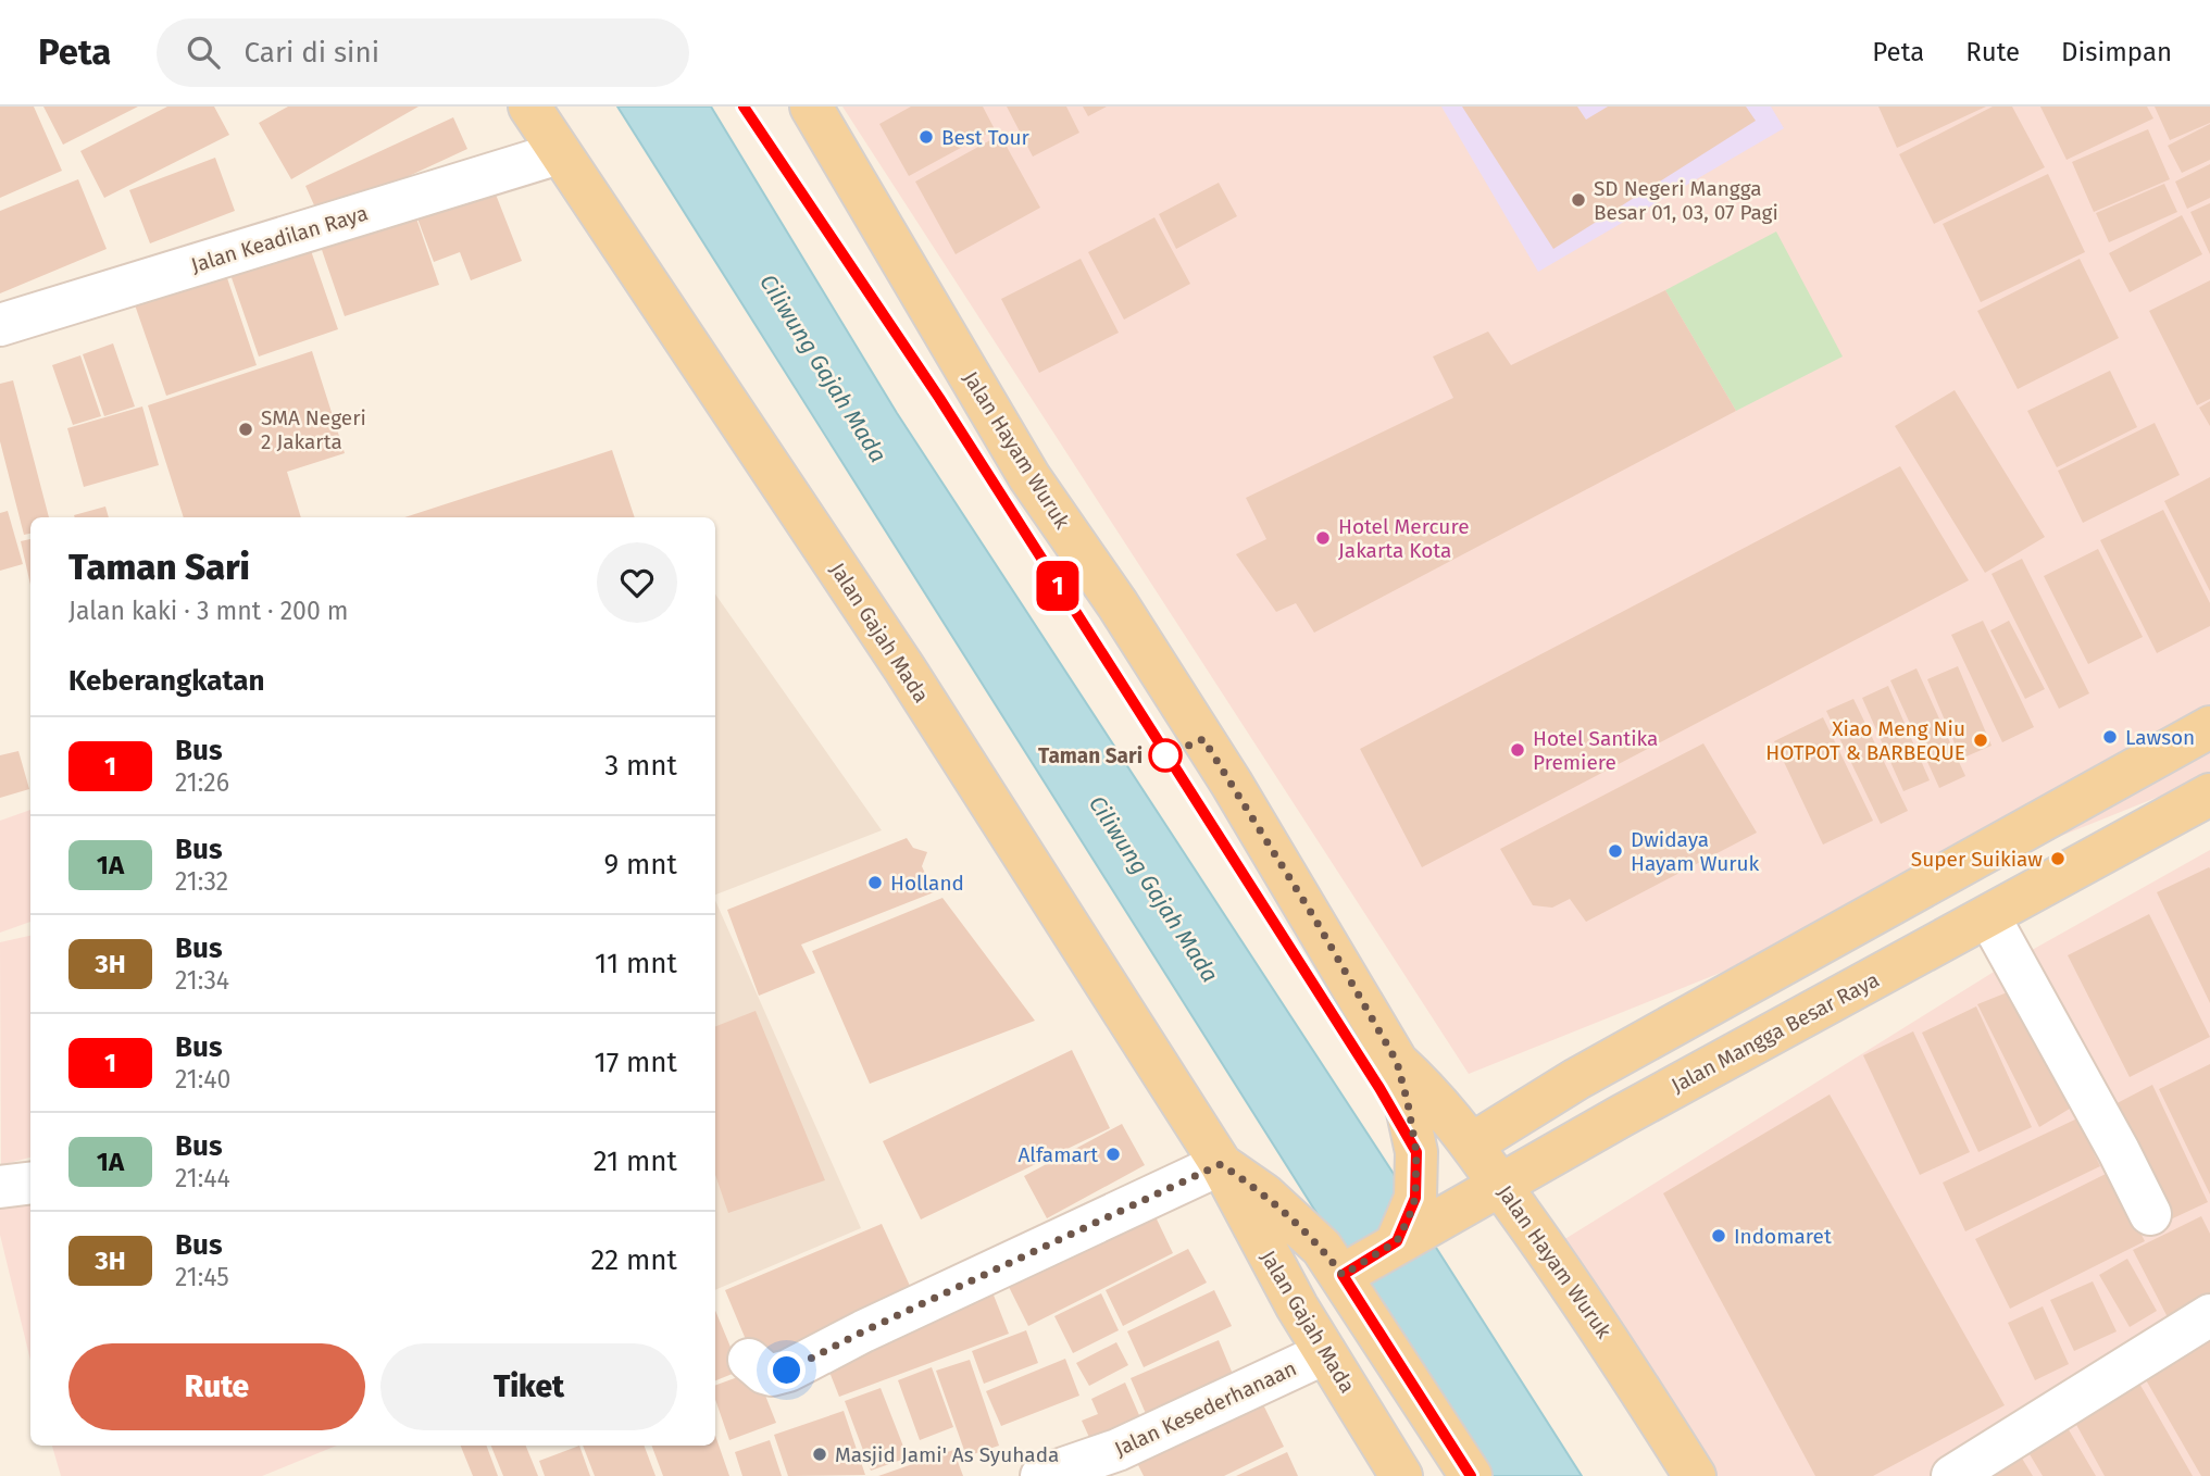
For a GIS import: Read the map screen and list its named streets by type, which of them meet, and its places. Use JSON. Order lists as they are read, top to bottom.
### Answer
{
  "streets": {
    "main road": ["Jalan Hayam Wuruk", "Jalan Gajah Mada", "Jalan Mangga Besar Raya"],
    "street": ["Jalan Keadilan Raya", "Jalan Kesederhanaan"]
  },
  "crossings": [
    ["Jalan Keadilan Raya", "Jalan Gajah Mada"],
    ["Jalan Hayam Wuruk", "Jalan Mangga Besar Raya"],
    ["Jalan Gajah Mada", "Jalan Mangga Besar Raya"],
    ["Jalan Gajah Mada", "Jalan Kesederhanaan"]
  ],
  "water": ["Ciliwung Gajah Mada"],
  "places": [
    "Best Tour",
    "SD Negeri Mangga Besar 01, 03, 07 Pagi",
    "SMA Negeri 2 Jakarta",
    "Hotel Mercure Jakarta Kota",
    "Lawson",
    "Xiao Meng Niu HOTPOT & BARBEQUE",
    "Hotel Santika Premiere",
    "Taman Sari",
    "Dwidaya Hayam Wuruk",
    "Super Suikiaw",
    "Holland",
    "Alfamart",
    "Indomaret",
    "Masjid Jami' As Syuhada"
  ],
  "lines": ["bus line 1"],
  "page": {
    "header": "Peta",
    "search": "Cari di sini",
    "nav": ["Peta", "Rute", "Disimpan"],
    "on_map": "1",
    "heading": [
      ["Taman Sari", "Jalan kaki · 3 mnt · 200 m"],
      "Keberangkatan"
    ],
    "list": [
      {
        "mark": "1",
        "name": "Bus",
        "note": "21:26",
        "value": "3 mnt"
      },
      {
        "mark": "1A",
        "name": "Bus",
        "note": "21:32",
        "value": "9 mnt"
      },
      {
        "mark": "3H",
        "name": "Bus",
        "note": "21:34",
        "value": "11 mnt"
      },
      {
        "mark": "1",
        "name": "Bus",
        "note": "21:40",
        "value": "17 mnt"
      },
      {
        "mark": "1A",
        "name": "Bus",
        "note": "21:44",
        "value": "21 mnt"
      },
      {
        "mark": "3H",
        "name": "Bus",
        "note": "21:45",
        "value": "22 mnt"
      }
    ],
    "buttons": ["Rute", "Tiket"]
  }
}
